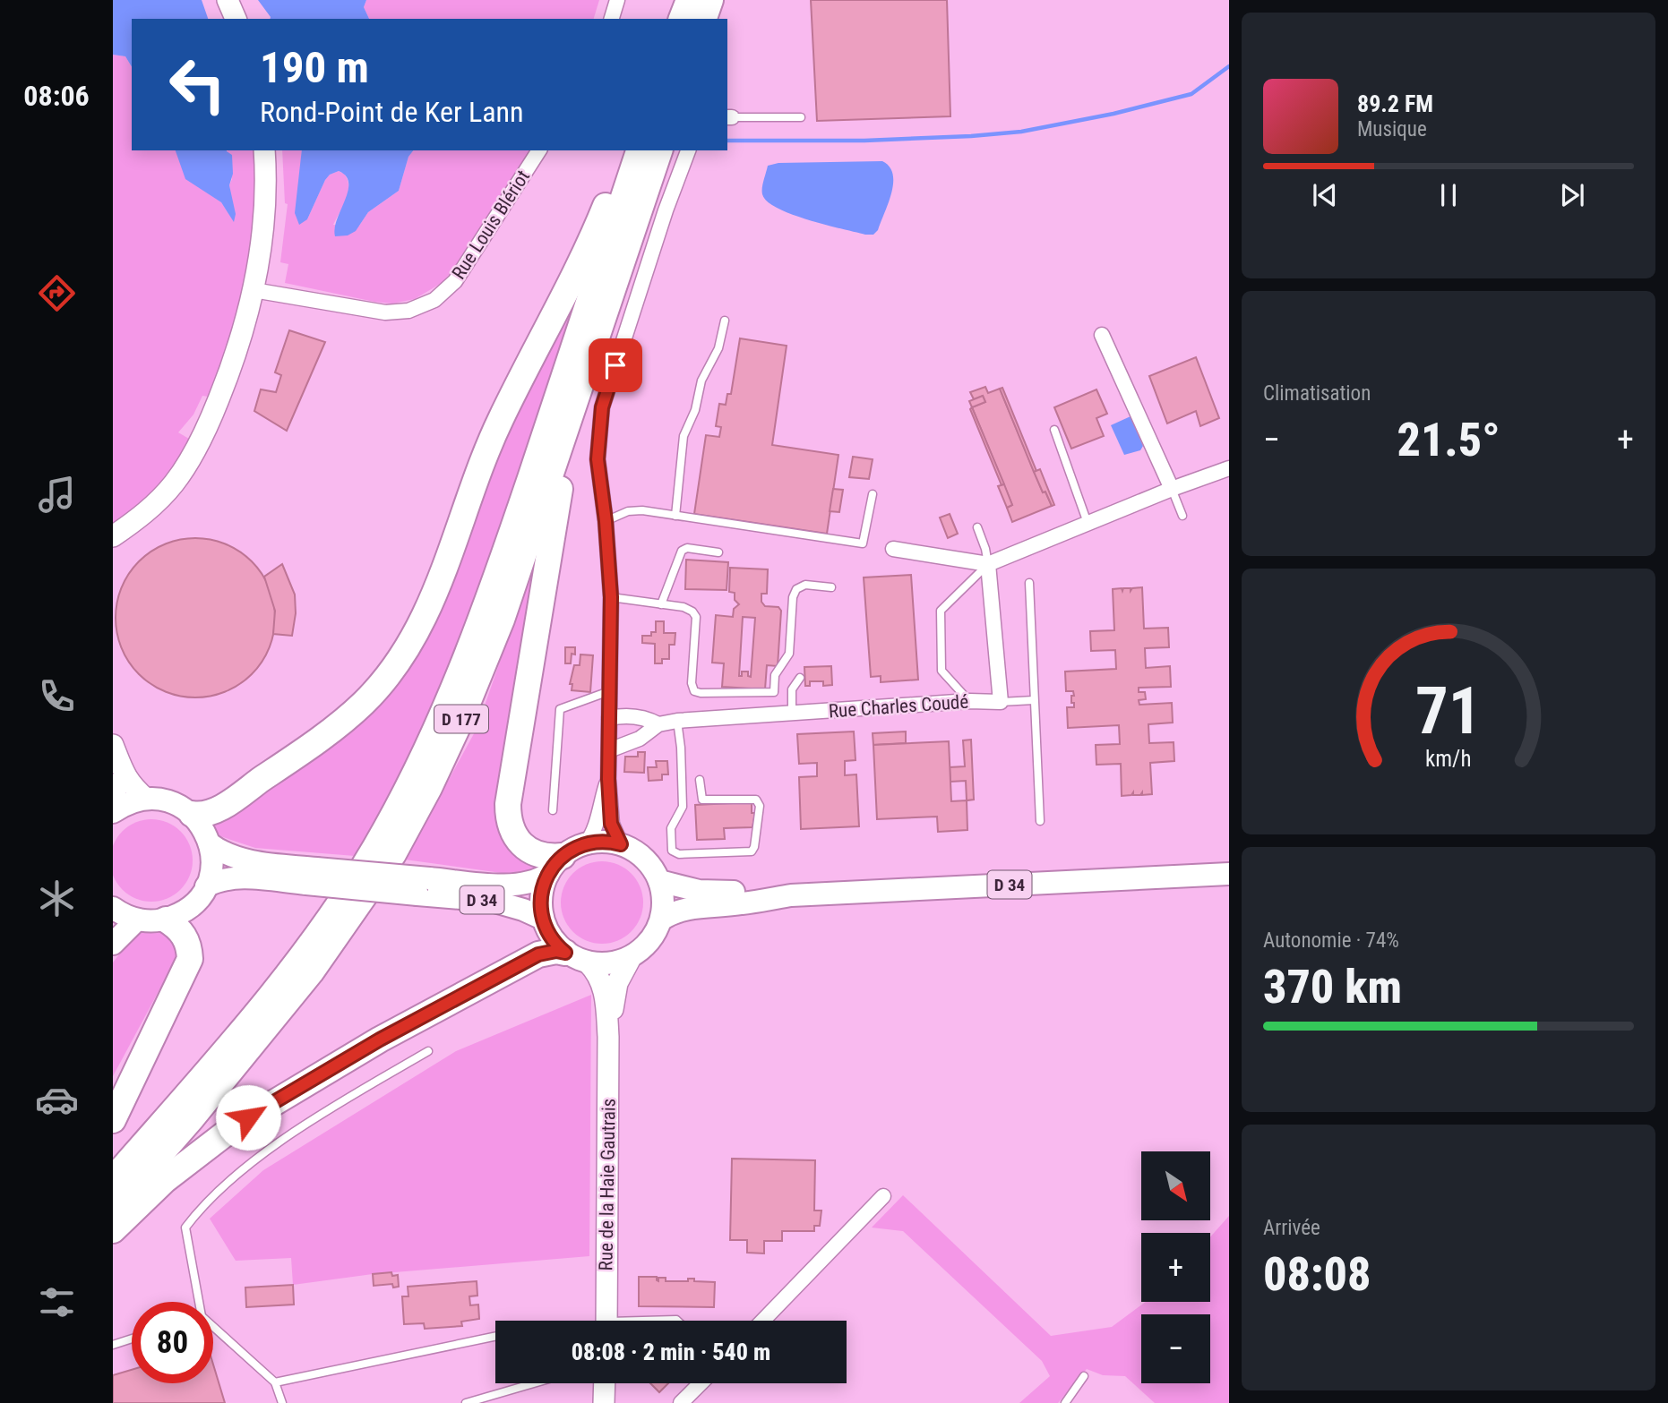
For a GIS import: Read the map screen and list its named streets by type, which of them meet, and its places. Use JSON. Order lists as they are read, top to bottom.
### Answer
{
  "streets": {
    "highway": ["D 177"],
    "main road": ["D 34"],
    "street": ["Rue Louis Blériot", "Rue Charles Coudé", "Rue de la Haie Gautrais"]
  },
  "crossings": [
    ["D 34", "Rue de la Haie Gautrais"]
  ],
  "north": "bottom right",
  "page": {
    "tabs": "08:06",
    "turn": ["190 m", "Rond-Point de Ker Lann"],
    "song": ["89.2 FM", "Musique"],
    "tile": [
      "Climatisation",
      ["Autonomie · 74%", "370 km"],
      ["Arrivée", "08:08"]
    ],
    "heat": ["−", "21.5°", "+"],
    "map_buttons": ["+", "−"],
    "limit": "80",
    "trip": "08:08 · 2 min · 540 m",
    "gauge": ["71", "km/h"]
  }
}
